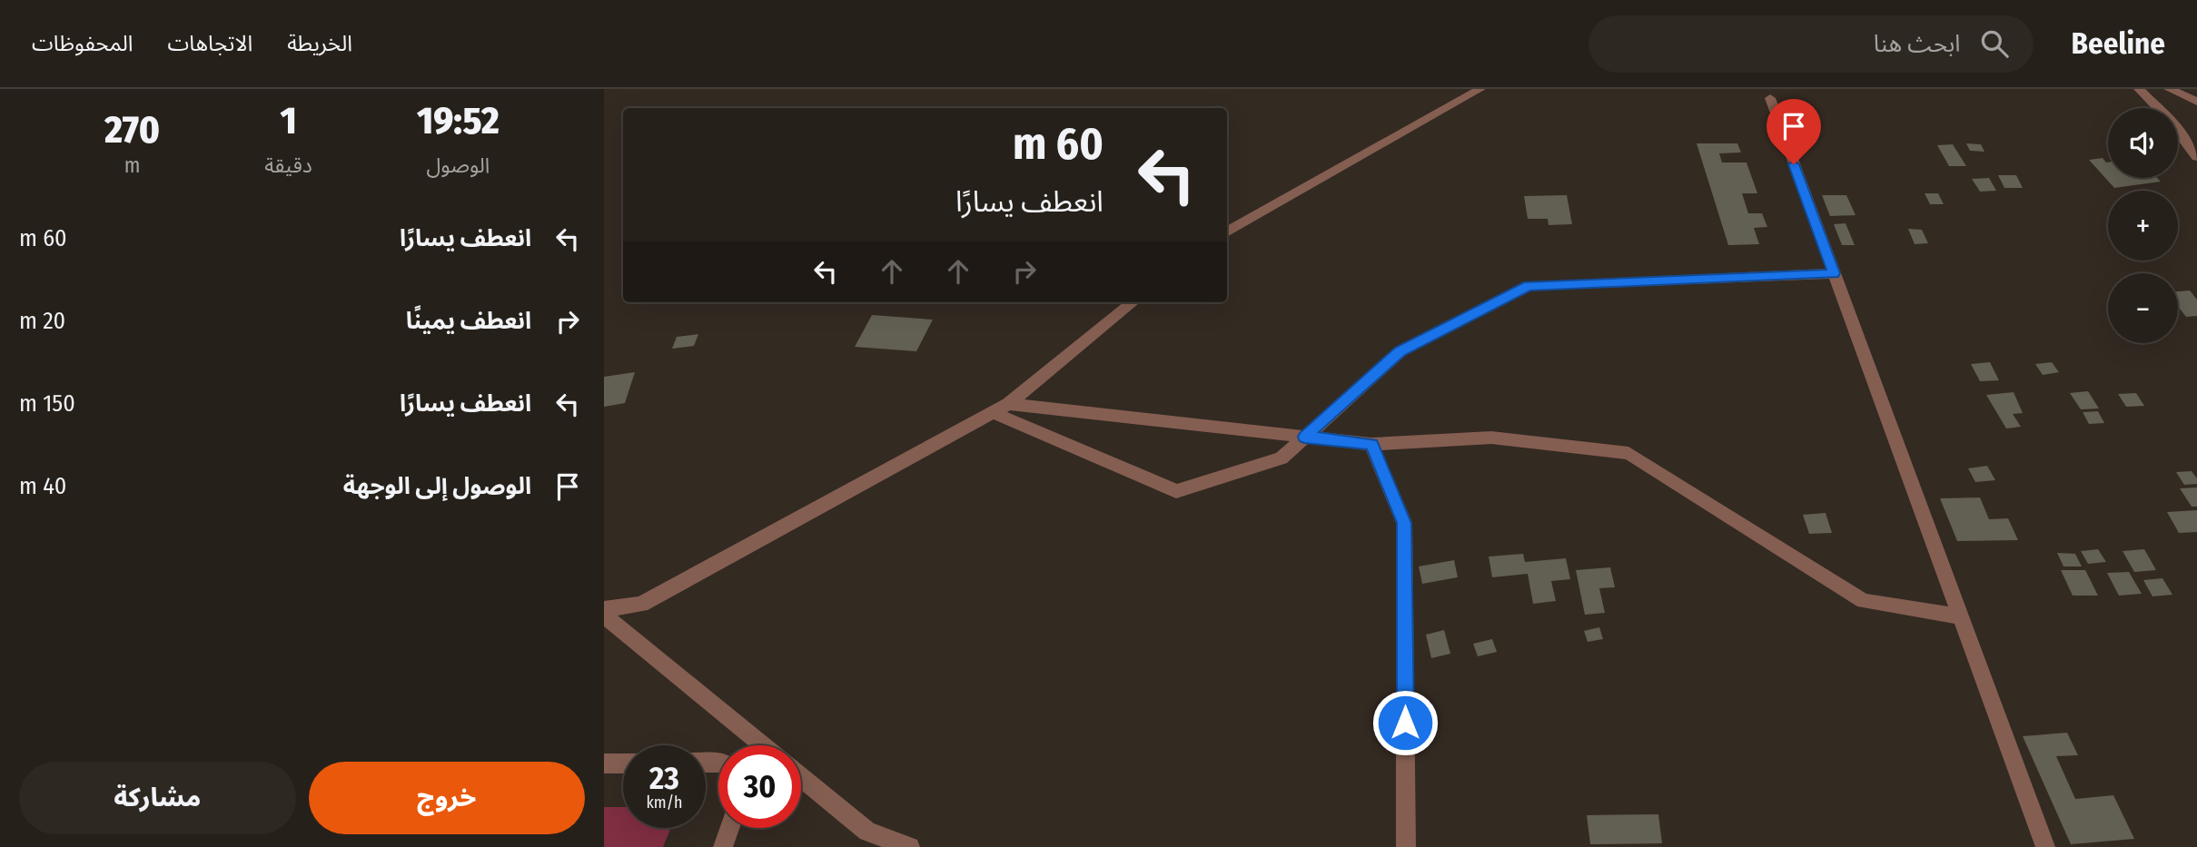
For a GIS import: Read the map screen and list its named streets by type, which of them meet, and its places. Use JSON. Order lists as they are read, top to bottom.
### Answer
{
  "page": {
    "header": "Beeline",
    "search": "ابحث هنا",
    "nav": ["الخريطة", "الاتجاهات", "المحفوظات"],
    "eta": [
      "19:52",
      "الوصول",
      "1",
      "دقيقة",
      "270",
      "m"
    ],
    "map_buttons": ["+", "−"],
    "turn": ["60 m", "انعطف يسارًا"],
    "list": [
      {
        "name": "انعطف يسارًا",
        "value": "60 m"
      },
      {
        "name": "انعطف يمينًا",
        "value": "20 m"
      },
      {
        "name": "انعطف يسارًا",
        "value": "150 m"
      },
      {
        "name": "الوصول إلى الوجهة",
        "value": "40 m"
      }
    ],
    "speed": "23 km/h",
    "limit": "30",
    "buttons": ["خروج", "مشاركة"]
  }
}
